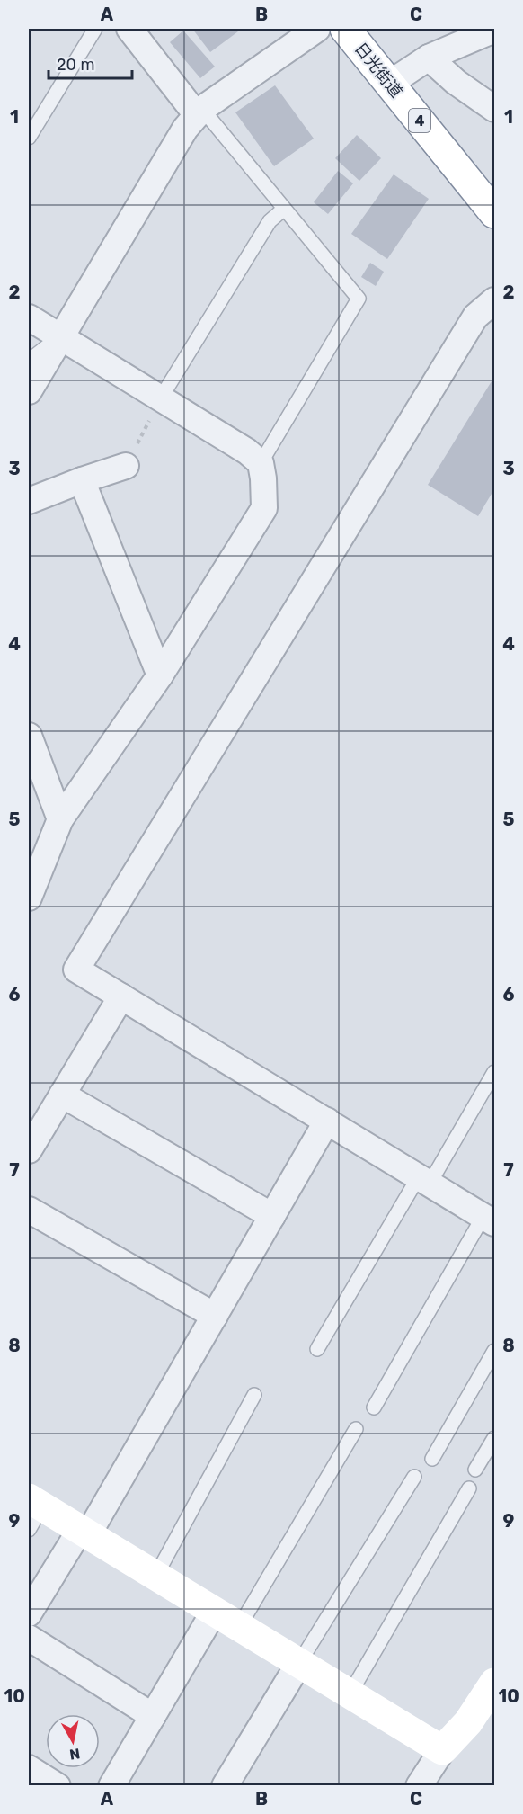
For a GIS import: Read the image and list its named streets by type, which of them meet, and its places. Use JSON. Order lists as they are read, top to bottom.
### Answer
{
  "streets": {
    "main road": ["日光街道", "4"]
  },
  "scale_bar": "20 m",
  "north": "bottom",
  "grid": {
    "columns": ["A", "B", "C"],
    "rows": [
      "1",
      "2",
      "3",
      "4",
      "5",
      "6",
      "7",
      "8",
      "9",
      "10"
    ]
  }
}
